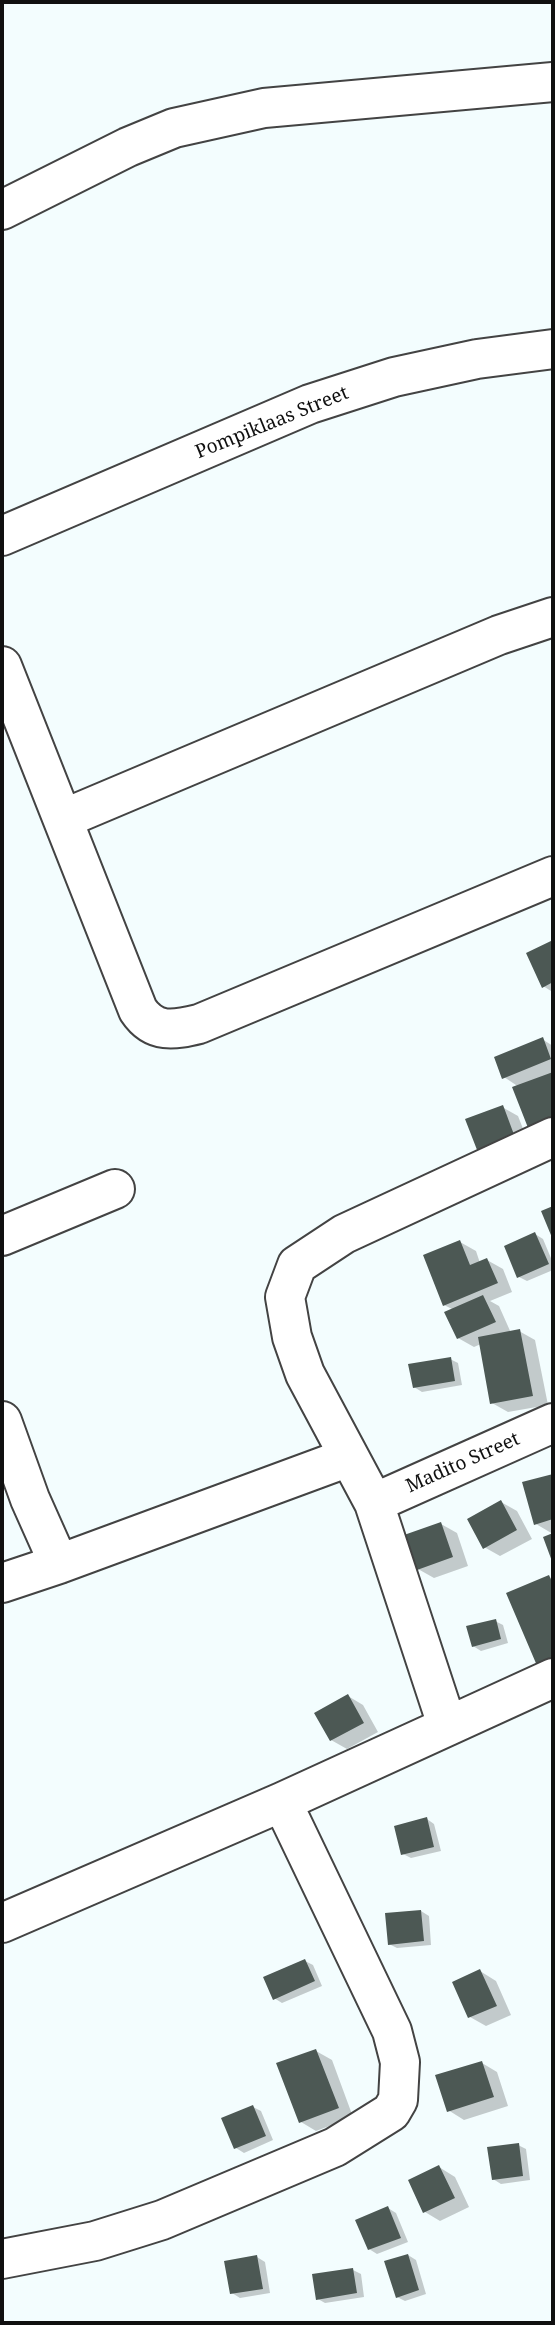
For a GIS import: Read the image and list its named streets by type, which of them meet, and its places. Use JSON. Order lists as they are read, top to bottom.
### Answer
{
  "streets": {
    "street": ["Pompiklaas Street", "Madito Street"]
  }
}
